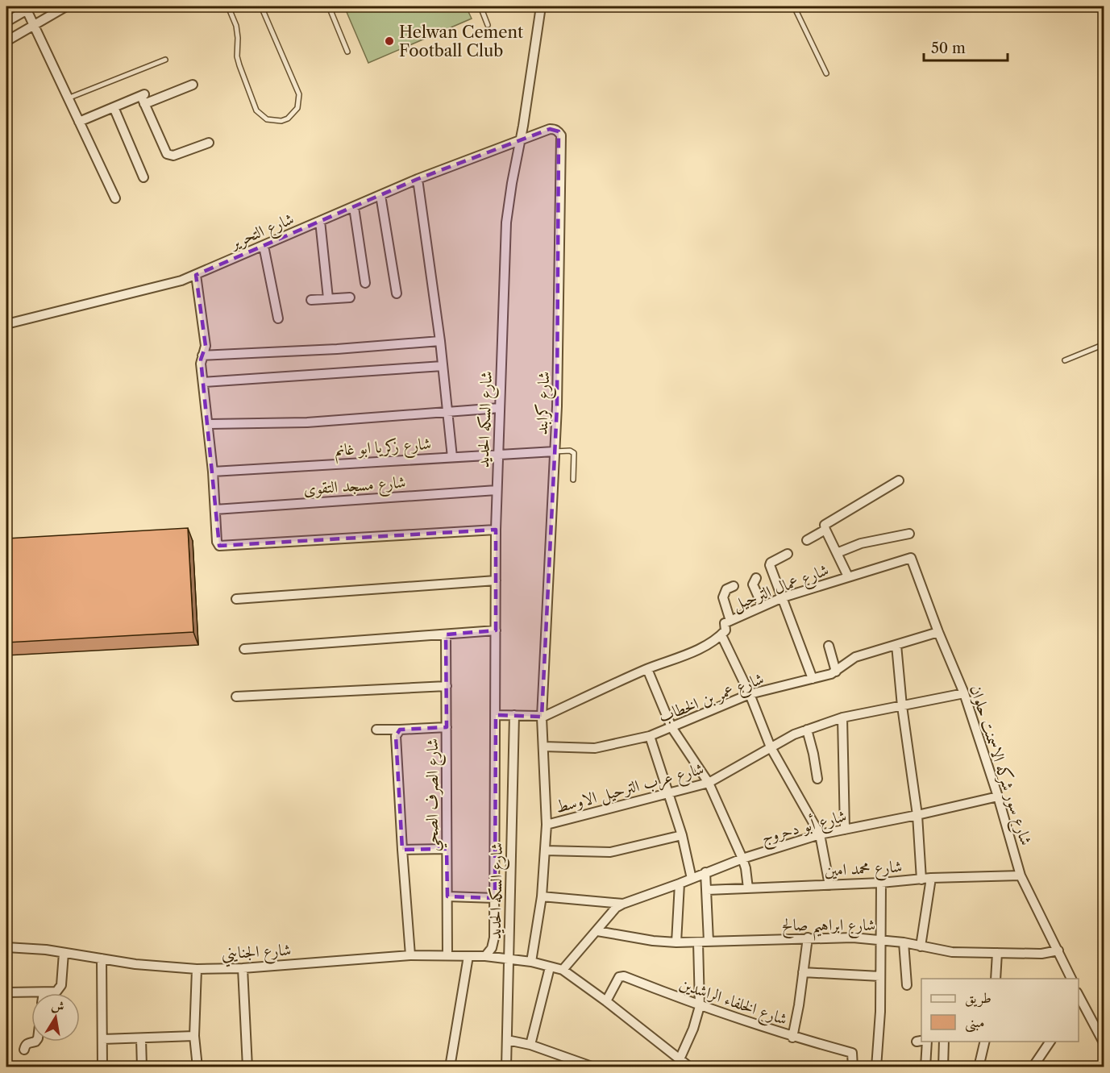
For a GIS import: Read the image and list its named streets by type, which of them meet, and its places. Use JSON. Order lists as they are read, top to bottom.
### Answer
{
  "streets": {
    "street": [
      "شارع التحرير",
      "شارع كرابند",
      "شارع السكه الحديد",
      "شارع زكريا ابو غانم",
      "شارع مسجد التقوى",
      "شارع عمال الترحيل",
      "شارع عمر بن الخطاب",
      "شارع سور شركه الاسمنت حلوان",
      "شارع عرب الترحيل الاوسط",
      "شارع الصرف الصحي",
      "شارع أبو دحروج",
      "شارع محمد امين",
      "شارع ابراهيم صالح",
      "شارع الجنايني",
      "شارع الخلفاء الراشدين"
    ]
  },
  "crossings": [
    ["شارع التحرير", "شارع كرابند"],
    ["شارع التحرير", "شارع السكه الحديد"],
    ["شارع كرابند", "شارع السكه الحديد"],
    ["شارع كرابند", "شارع زكريا ابو غانم"],
    ["شارع كرابند", "شارع عمال الترحيل"],
    ["شارع السكه الحديد", "شارع زكريا ابو غانم"],
    ["شارع السكه الحديد", "شارع مسجد التقوى"],
    ["شارع السكه الحديد", "شارع الجنايني"],
    ["شارع عمال الترحيل", "شارع سور شركه الاسمنت حلوان"],
    ["شارع عمر بن الخطاب", "شارع سور شركه الاسمنت حلوان"],
    ["شارع سور شركه الاسمنت حلوان", "شارع عرب الترحيل الاوسط"],
    ["شارع سور شركه الاسمنت حلوان", "شارع أبو دحروج"],
    ["شارع سور شركه الاسمنت حلوان", "شارع محمد امين"],
    ["شارع سور شركه الاسمنت حلوان", "شارع ابراهيم صالح"],
    ["شارع الصرف الصحي", "شارع الجنايني"],
    ["شارع أبو دحروج", "شارع ابراهيم صالح"],
    ["شارع أبو دحروج", "شارع الجنايني"]
  ],
  "places": ["Helwan Cement Football Club"],
  "legend": ["طريق", "مبنى"],
  "scale_bar": "50 m",
  "north": "top"
}
